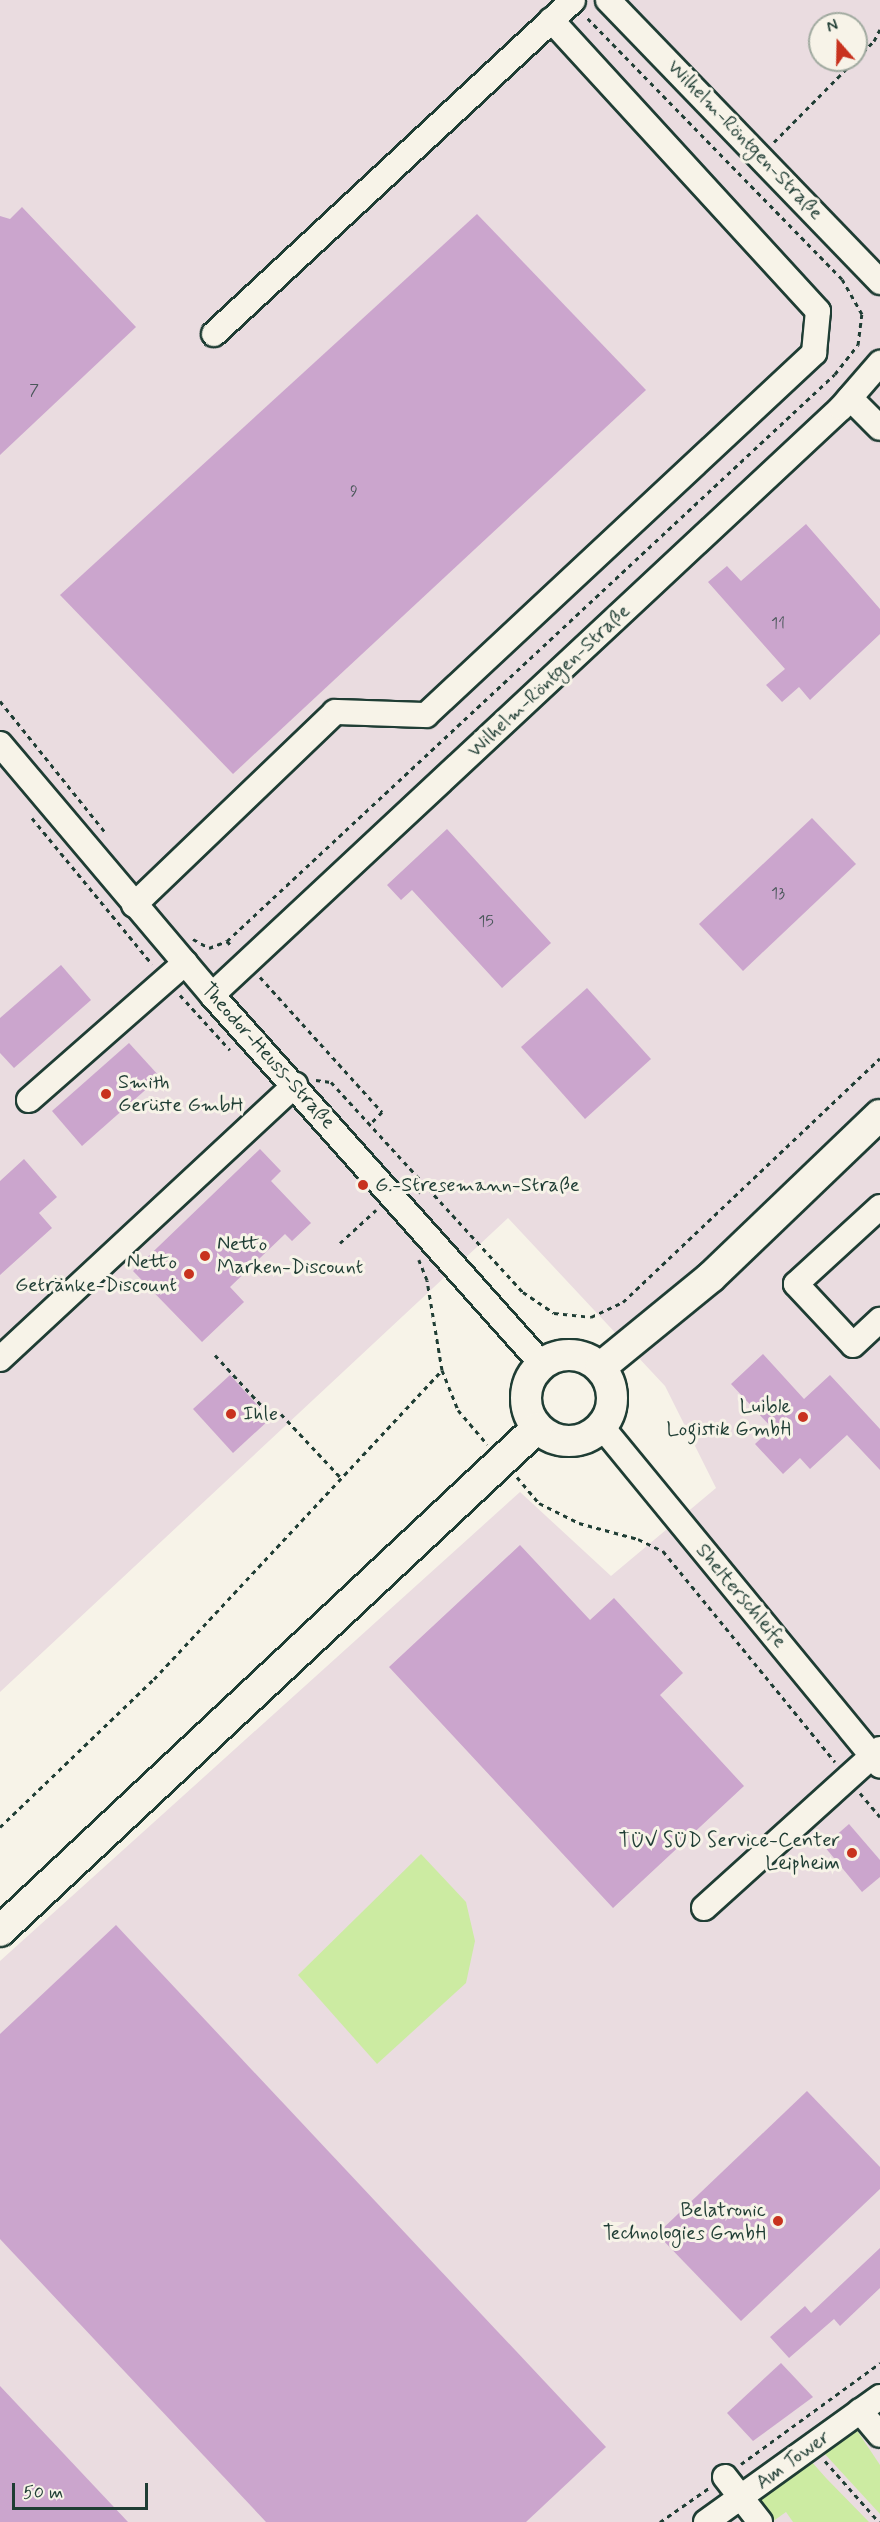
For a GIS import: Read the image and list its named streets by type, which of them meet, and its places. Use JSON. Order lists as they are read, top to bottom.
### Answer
{
  "streets": {
    "street": [
      "Wilhelm-Röntgen-Straße",
      "Theodor-Heuss-Straße",
      "Shelterschleife",
      "Am Tower"
    ]
  },
  "crossings": [
    ["Wilhelm-Röntgen-Straße", "Theodor-Heuss-Straße"],
    ["Theodor-Heuss-Straße", "Shelterschleife"]
  ],
  "places": [
    "Smith Gerüste GmbH",
    "G.-Stresemann-Straße",
    "Netto Marken-Discount",
    "Netto Getränke-Discount",
    "Ihle",
    "Luible Logistik GmbH",
    "TÜV SÜD Service-Center Leipheim",
    "Belatronic Technologies GmbH"
  ],
  "house_numbers": [
    "7",
    "9",
    "11",
    "13",
    "15"
  ],
  "scale_bar": "50 m",
  "north": "top"
}
